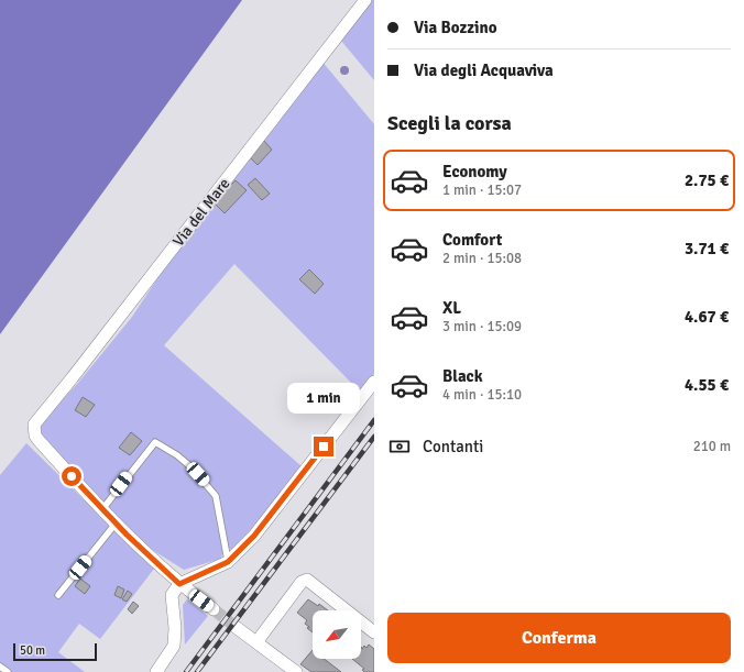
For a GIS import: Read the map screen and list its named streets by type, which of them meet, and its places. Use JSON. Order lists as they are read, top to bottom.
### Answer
{
  "streets": {
    "street": ["Via del Mare"]
  },
  "scale_bar": "50 m",
  "north": "bottom left",
  "page": {
    "banner": ["Via Bozzino", "Via degli Acquaviva"],
    "heading": "Scegli la corsa",
    "list": [
      {
        "name": "Economy",
        "note": "1 min · 15:07",
        "value": "2.75 €"
      },
      {
        "name": "Comfort",
        "note": "2 min · 15:08",
        "value": "3.71 €"
      },
      {
        "name": "XL",
        "note": "3 min · 15:09",
        "value": "4.67 €"
      },
      {
        "name": "Black",
        "note": "4 min · 15:10",
        "value": "4.55 €"
      }
    ],
    "bubble": "1 min",
    "pay": ["Contanti", "210 m"],
    "buttons": "Conferma",
    "scale": "50 m"
  }
}
